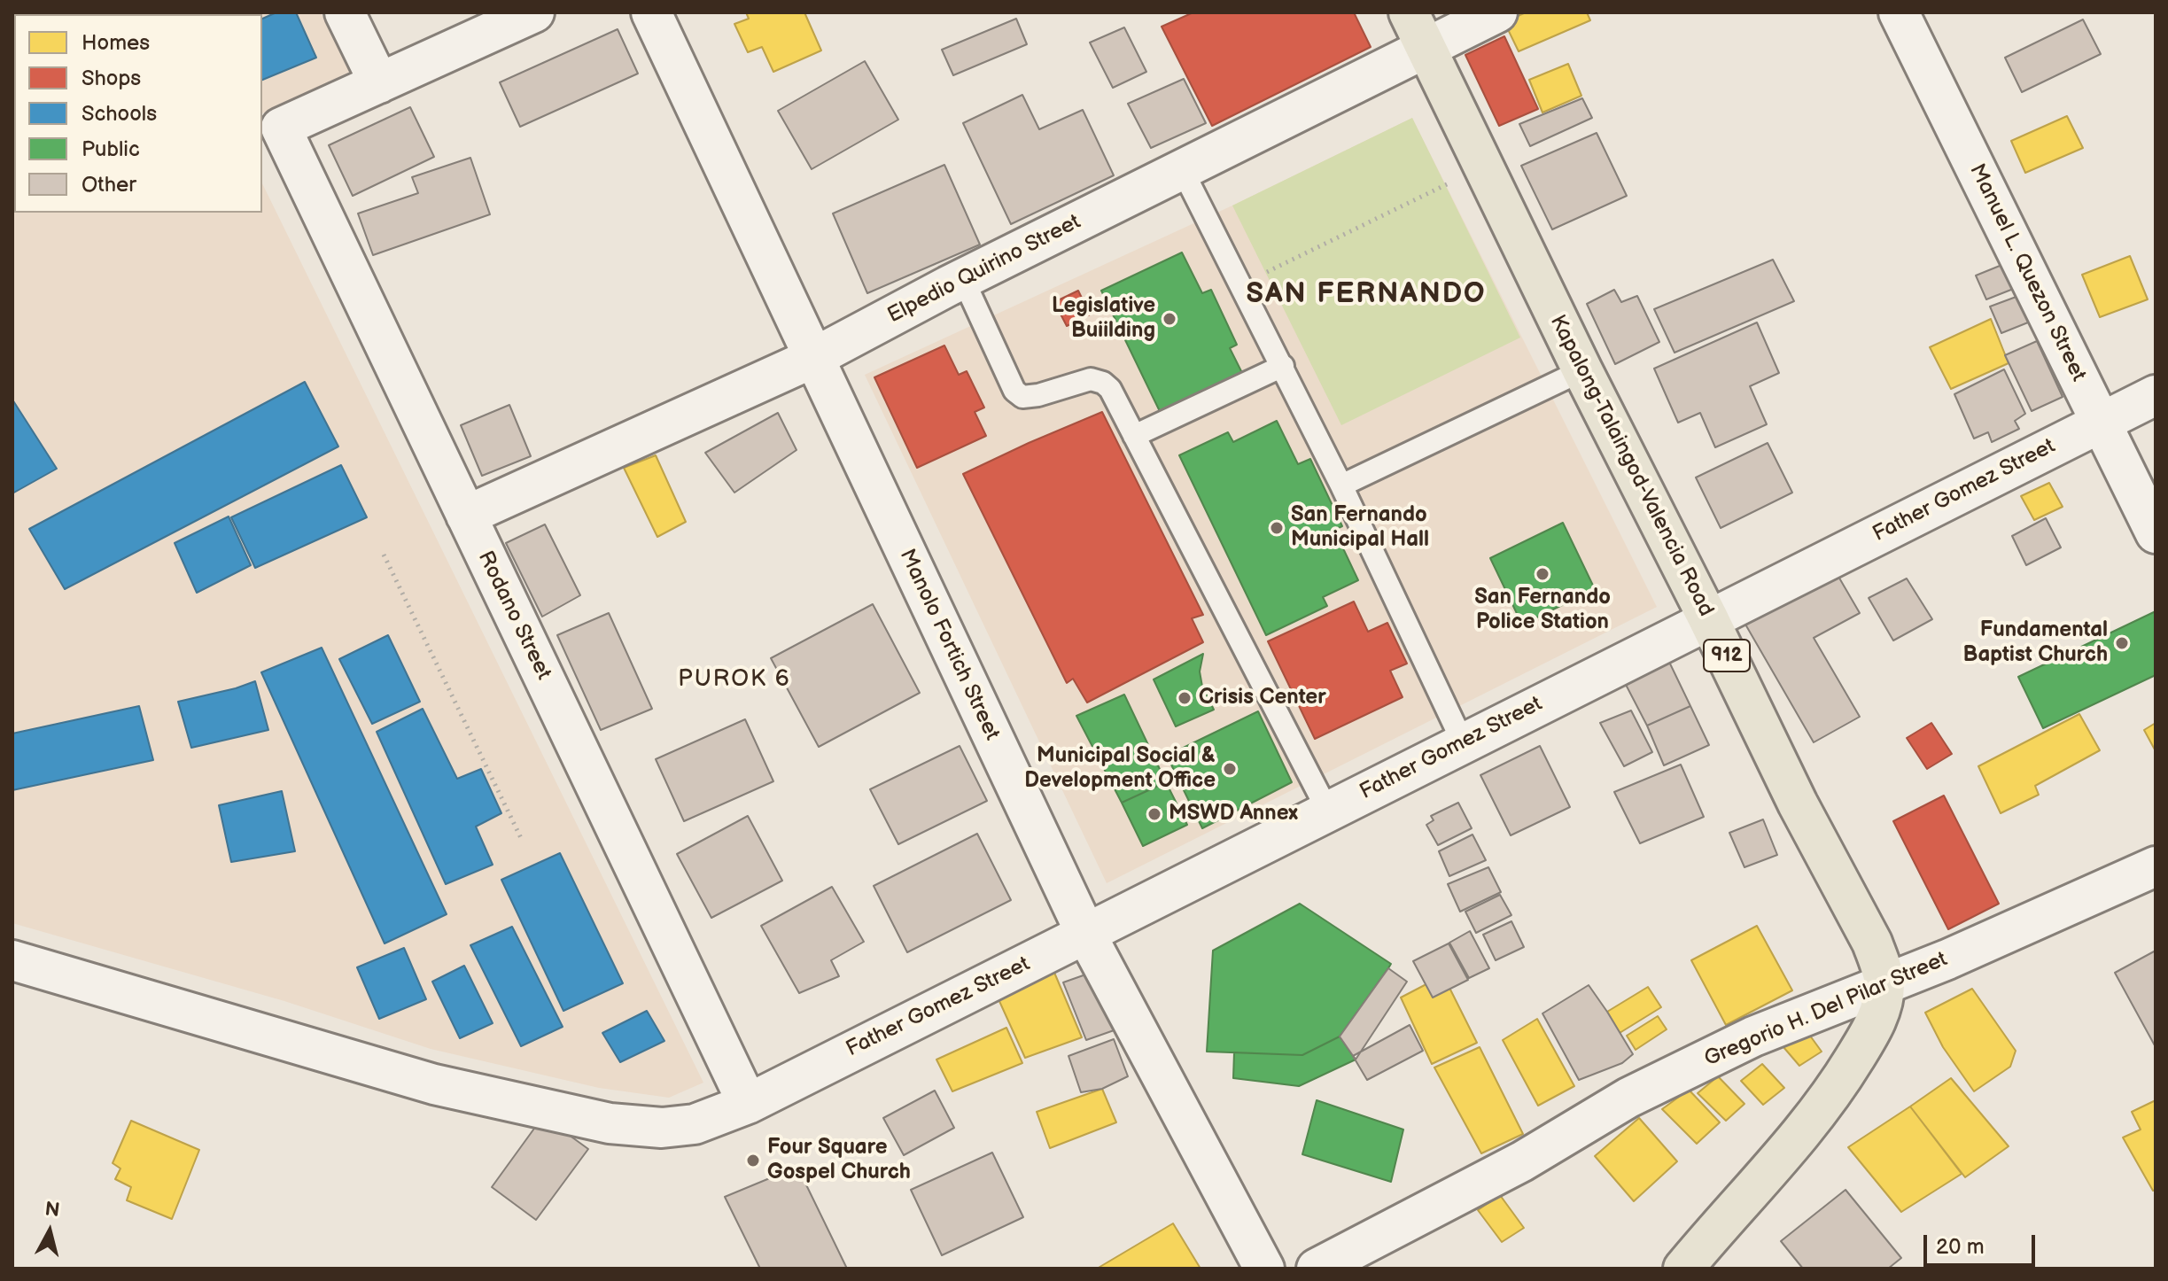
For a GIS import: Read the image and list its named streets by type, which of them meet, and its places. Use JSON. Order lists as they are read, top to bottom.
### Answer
{
  "streets": {
    "highway": ["Kapalong-Talaingod-Valencia Road", "912"],
    "street": [
      "Elpedio Quirino Street",
      "Manuel L. Quezon Street",
      "Father Gomez Street",
      "Rodano Street",
      "Manolo Fortich Street",
      "Gregorio H. Del Pilar Street"
    ]
  },
  "crossings": [
    ["Elpedio Quirino Street", "Kapalong-Talaingod-Valencia Road"],
    ["Elpedio Quirino Street", "Rodano Street"],
    ["Elpedio Quirino Street", "Manolo Fortich Street"],
    ["Manuel L. Quezon Street", "Father Gomez Street"],
    ["Kapalong-Talaingod-Valencia Road", "Father Gomez Street"],
    ["Kapalong-Talaingod-Valencia Road", "Gregorio H. Del Pilar Street"],
    ["Father Gomez Street", "Rodano Street"],
    ["Father Gomez Street", "Manolo Fortich Street"]
  ],
  "districts": ["SAN FERNANDO", "PUROK 6"],
  "places": [
    "Legislative Buiilding",
    "San Fernando Municipal Hall",
    "San Fernando Police Station",
    "Fundamental Baptist Church",
    "Crisis Center",
    "Municipal Social & Development Office",
    "MSWD Annex",
    "Four Square Gospel Church"
  ],
  "legend": [
    "Homes",
    "Shops",
    "Schools",
    "Public",
    "Other"
  ],
  "scale_bar": "20 m",
  "north": "top"
}
